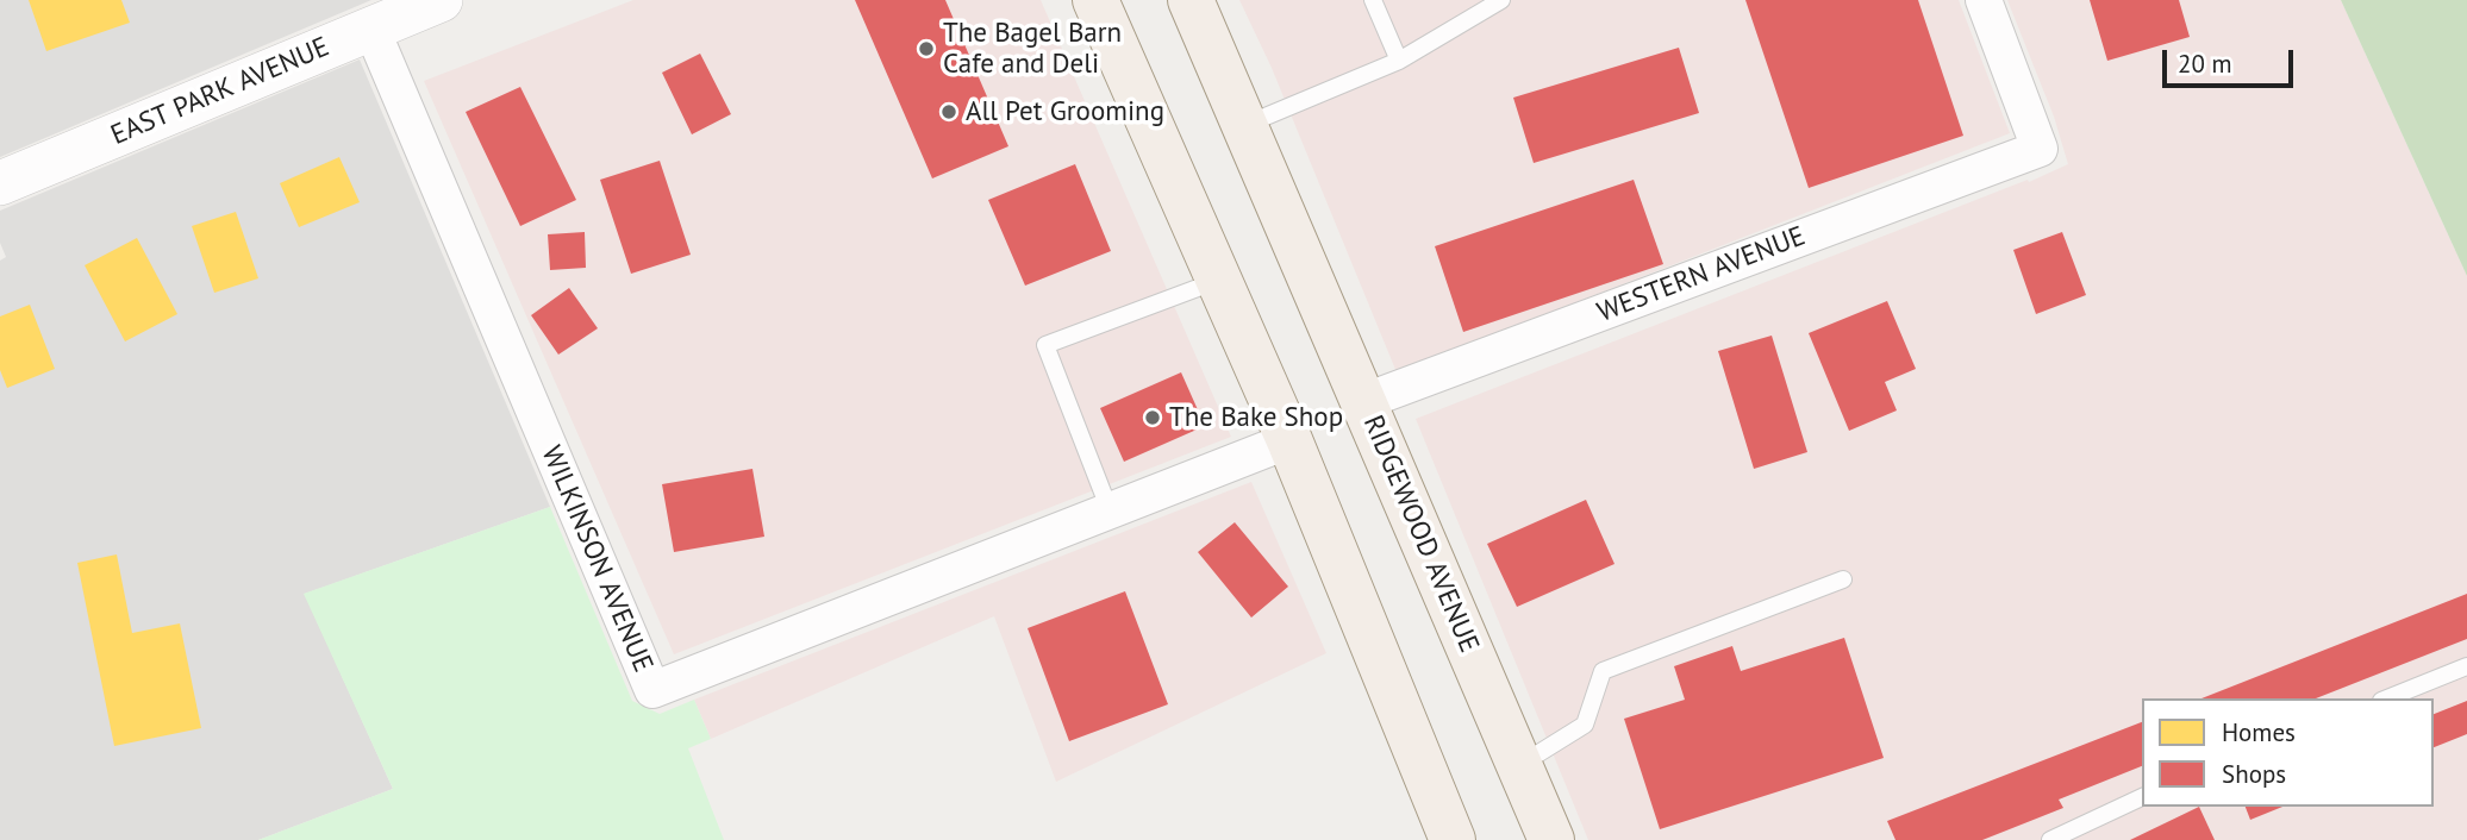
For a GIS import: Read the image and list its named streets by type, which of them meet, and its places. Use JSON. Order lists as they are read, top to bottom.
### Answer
{
  "streets": {
    "main road": ["RIDGEWOOD AVENUE"],
    "street": ["EAST PARK AVENUE", "WESTERN AVENUE", "WILKINSON AVENUE"]
  },
  "crossings": [
    ["EAST PARK AVENUE", "WILKINSON AVENUE"],
    ["WESTERN AVENUE", "RIDGEWOOD AVENUE"]
  ],
  "places": ["The Bagel Barn Cafe and Deli", "All Pet Grooming", "The Bake Shop"],
  "legend": ["Homes", "Shops"],
  "scale_bar": "20 m"
}
